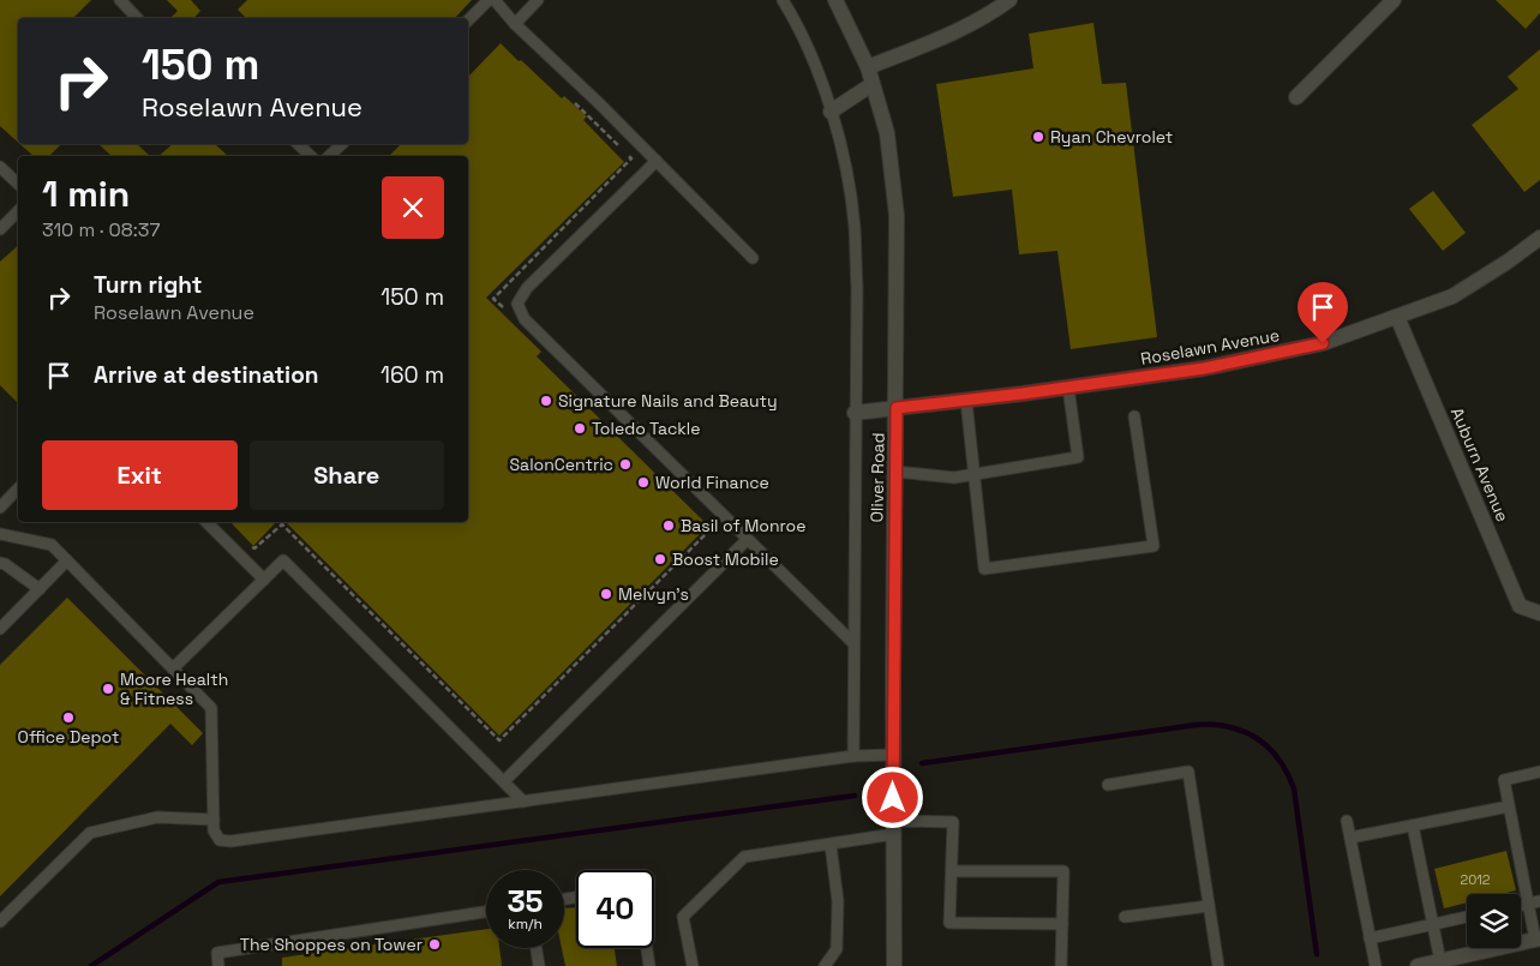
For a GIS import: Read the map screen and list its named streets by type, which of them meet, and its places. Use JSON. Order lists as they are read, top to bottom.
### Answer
{
  "streets": {
    "street": ["Roselawn Avenue", "Auburn Avenue", "Oliver Road"]
  },
  "crossings": [
    ["Roselawn Avenue", "Auburn Avenue"],
    ["Roselawn Avenue", "Oliver Road"]
  ],
  "places": [
    "Ryan Chevrolet",
    "Signature Nails and Beauty",
    "Toledo Tackle",
    "SalonCentric",
    "World Finance",
    "Basil of Monroe",
    "Boost Mobile",
    "Melvyn's",
    "Moore Health & Fitness",
    "Office Depot",
    "The Shoppes on Tower"
  ],
  "house_numbers": ["2012"],
  "page": {
    "turn": ["150 m", "Roselawn Avenue"],
    "heading": ["1 min", "310 m · 08:37"],
    "list": [
      {
        "name": "Turn right",
        "note": "Roselawn Avenue",
        "value": "150 m"
      },
      {
        "name": "Arrive at destination",
        "value": "160 m"
      }
    ],
    "buttons": ["Exit", "Share"],
    "speed": "35 km/h",
    "limit": "40"
  }
}
